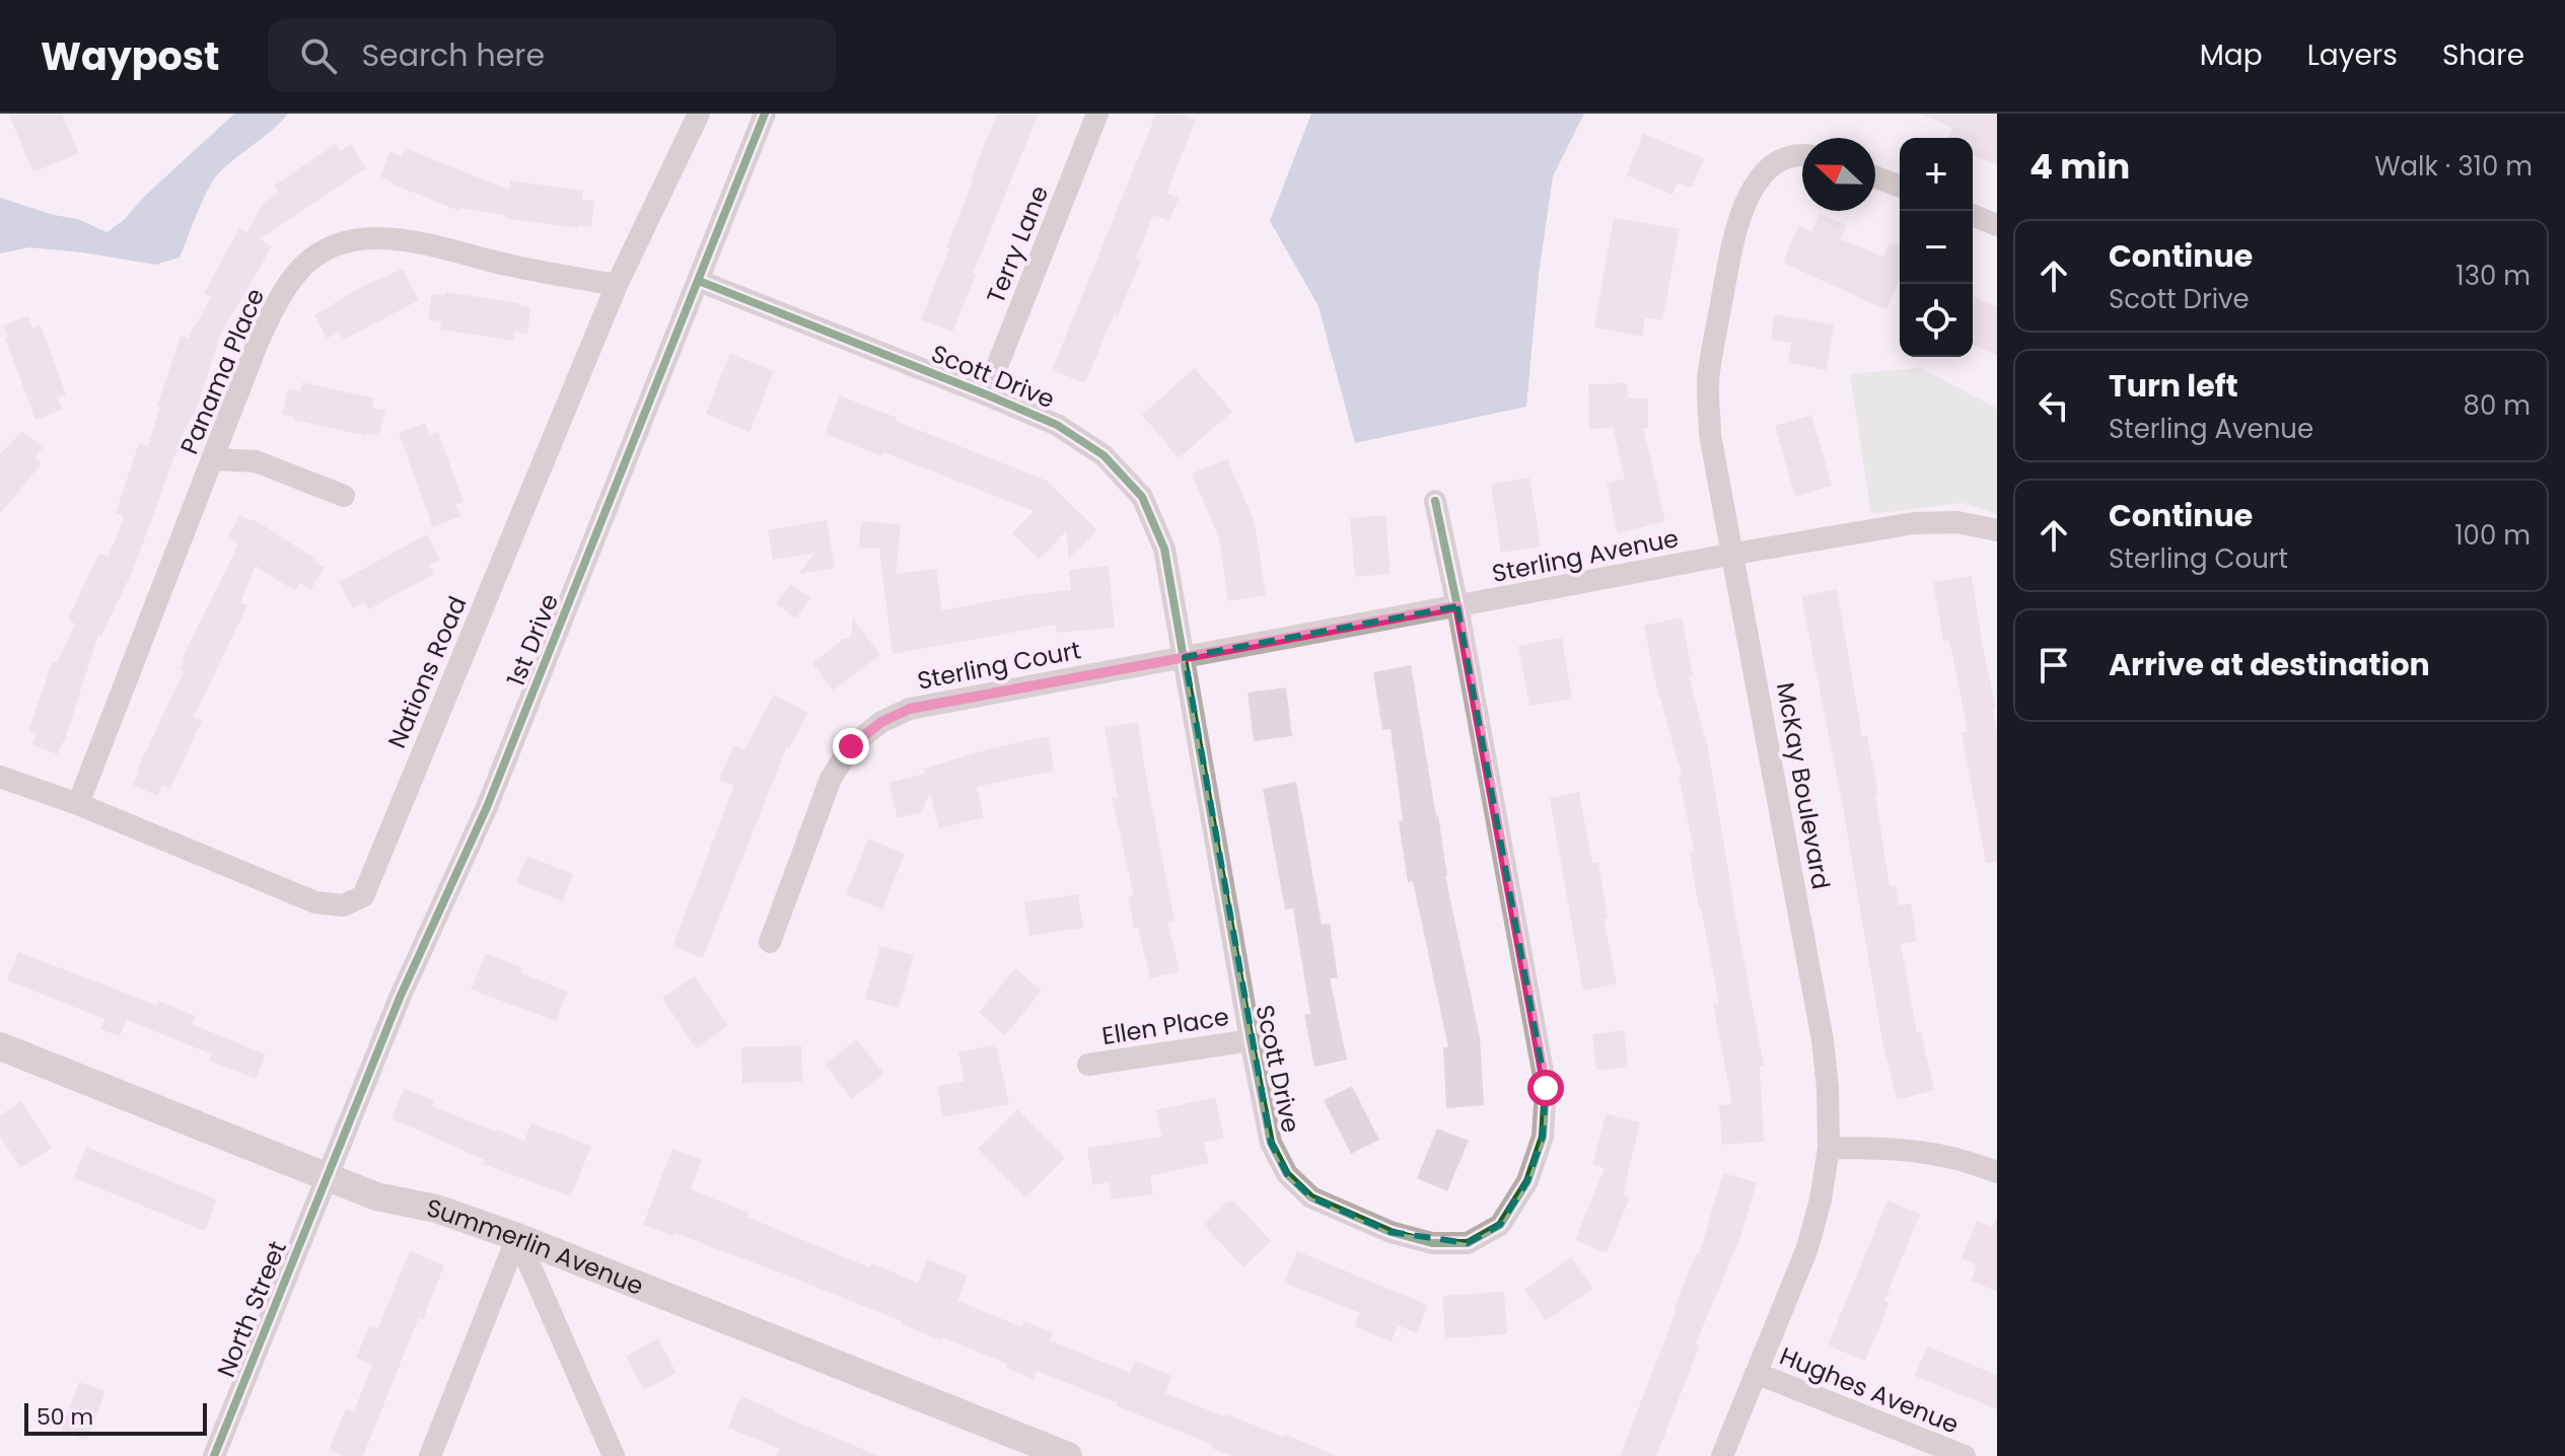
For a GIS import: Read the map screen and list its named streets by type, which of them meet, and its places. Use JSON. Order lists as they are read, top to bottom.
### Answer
{
  "streets": {
    "street": [
      "Terry Lane",
      "Panama Place",
      "Scott Drive",
      "Sterling Avenue",
      "1st Drive",
      "Sterling Court",
      "Nations Road",
      "McKay Boulevard",
      "Ellen Place",
      "Summerlin Avenue",
      "North Street",
      "Hughes Avenue"
    ]
  },
  "crossings": [
    ["Terry Lane", "Scott Drive"],
    ["Panama Place", "Nations Road"],
    ["Scott Drive", "Sterling Avenue"],
    ["Scott Drive", "1st Drive"],
    ["Scott Drive", "Sterling Court"],
    ["Scott Drive", "Ellen Place"],
    ["Sterling Avenue", "Sterling Court"],
    ["Sterling Avenue", "McKay Boulevard"],
    ["1st Drive", "Summerlin Avenue"],
    ["1st Drive", "North Street"],
    ["McKay Boulevard", "Hughes Avenue"],
    ["Summerlin Avenue", "North Street"]
  ],
  "scale_bar": "50 m",
  "north": "left",
  "page": {
    "header": "Waypost",
    "search": "Search here",
    "nav": ["Map", "Layers", "Share"],
    "heading": ["4 min", "Walk · 310 m"],
    "map_buttons": ["+", "−"],
    "list": [
      ["Continue", "Scott Drive", "130 m"],
      ["Turn left", "Sterling Avenue", "80 m"],
      ["Continue", "Sterling Court", "100 m"],
      "Arrive at destination"
    ],
    "scale": "50 m"
  }
}
